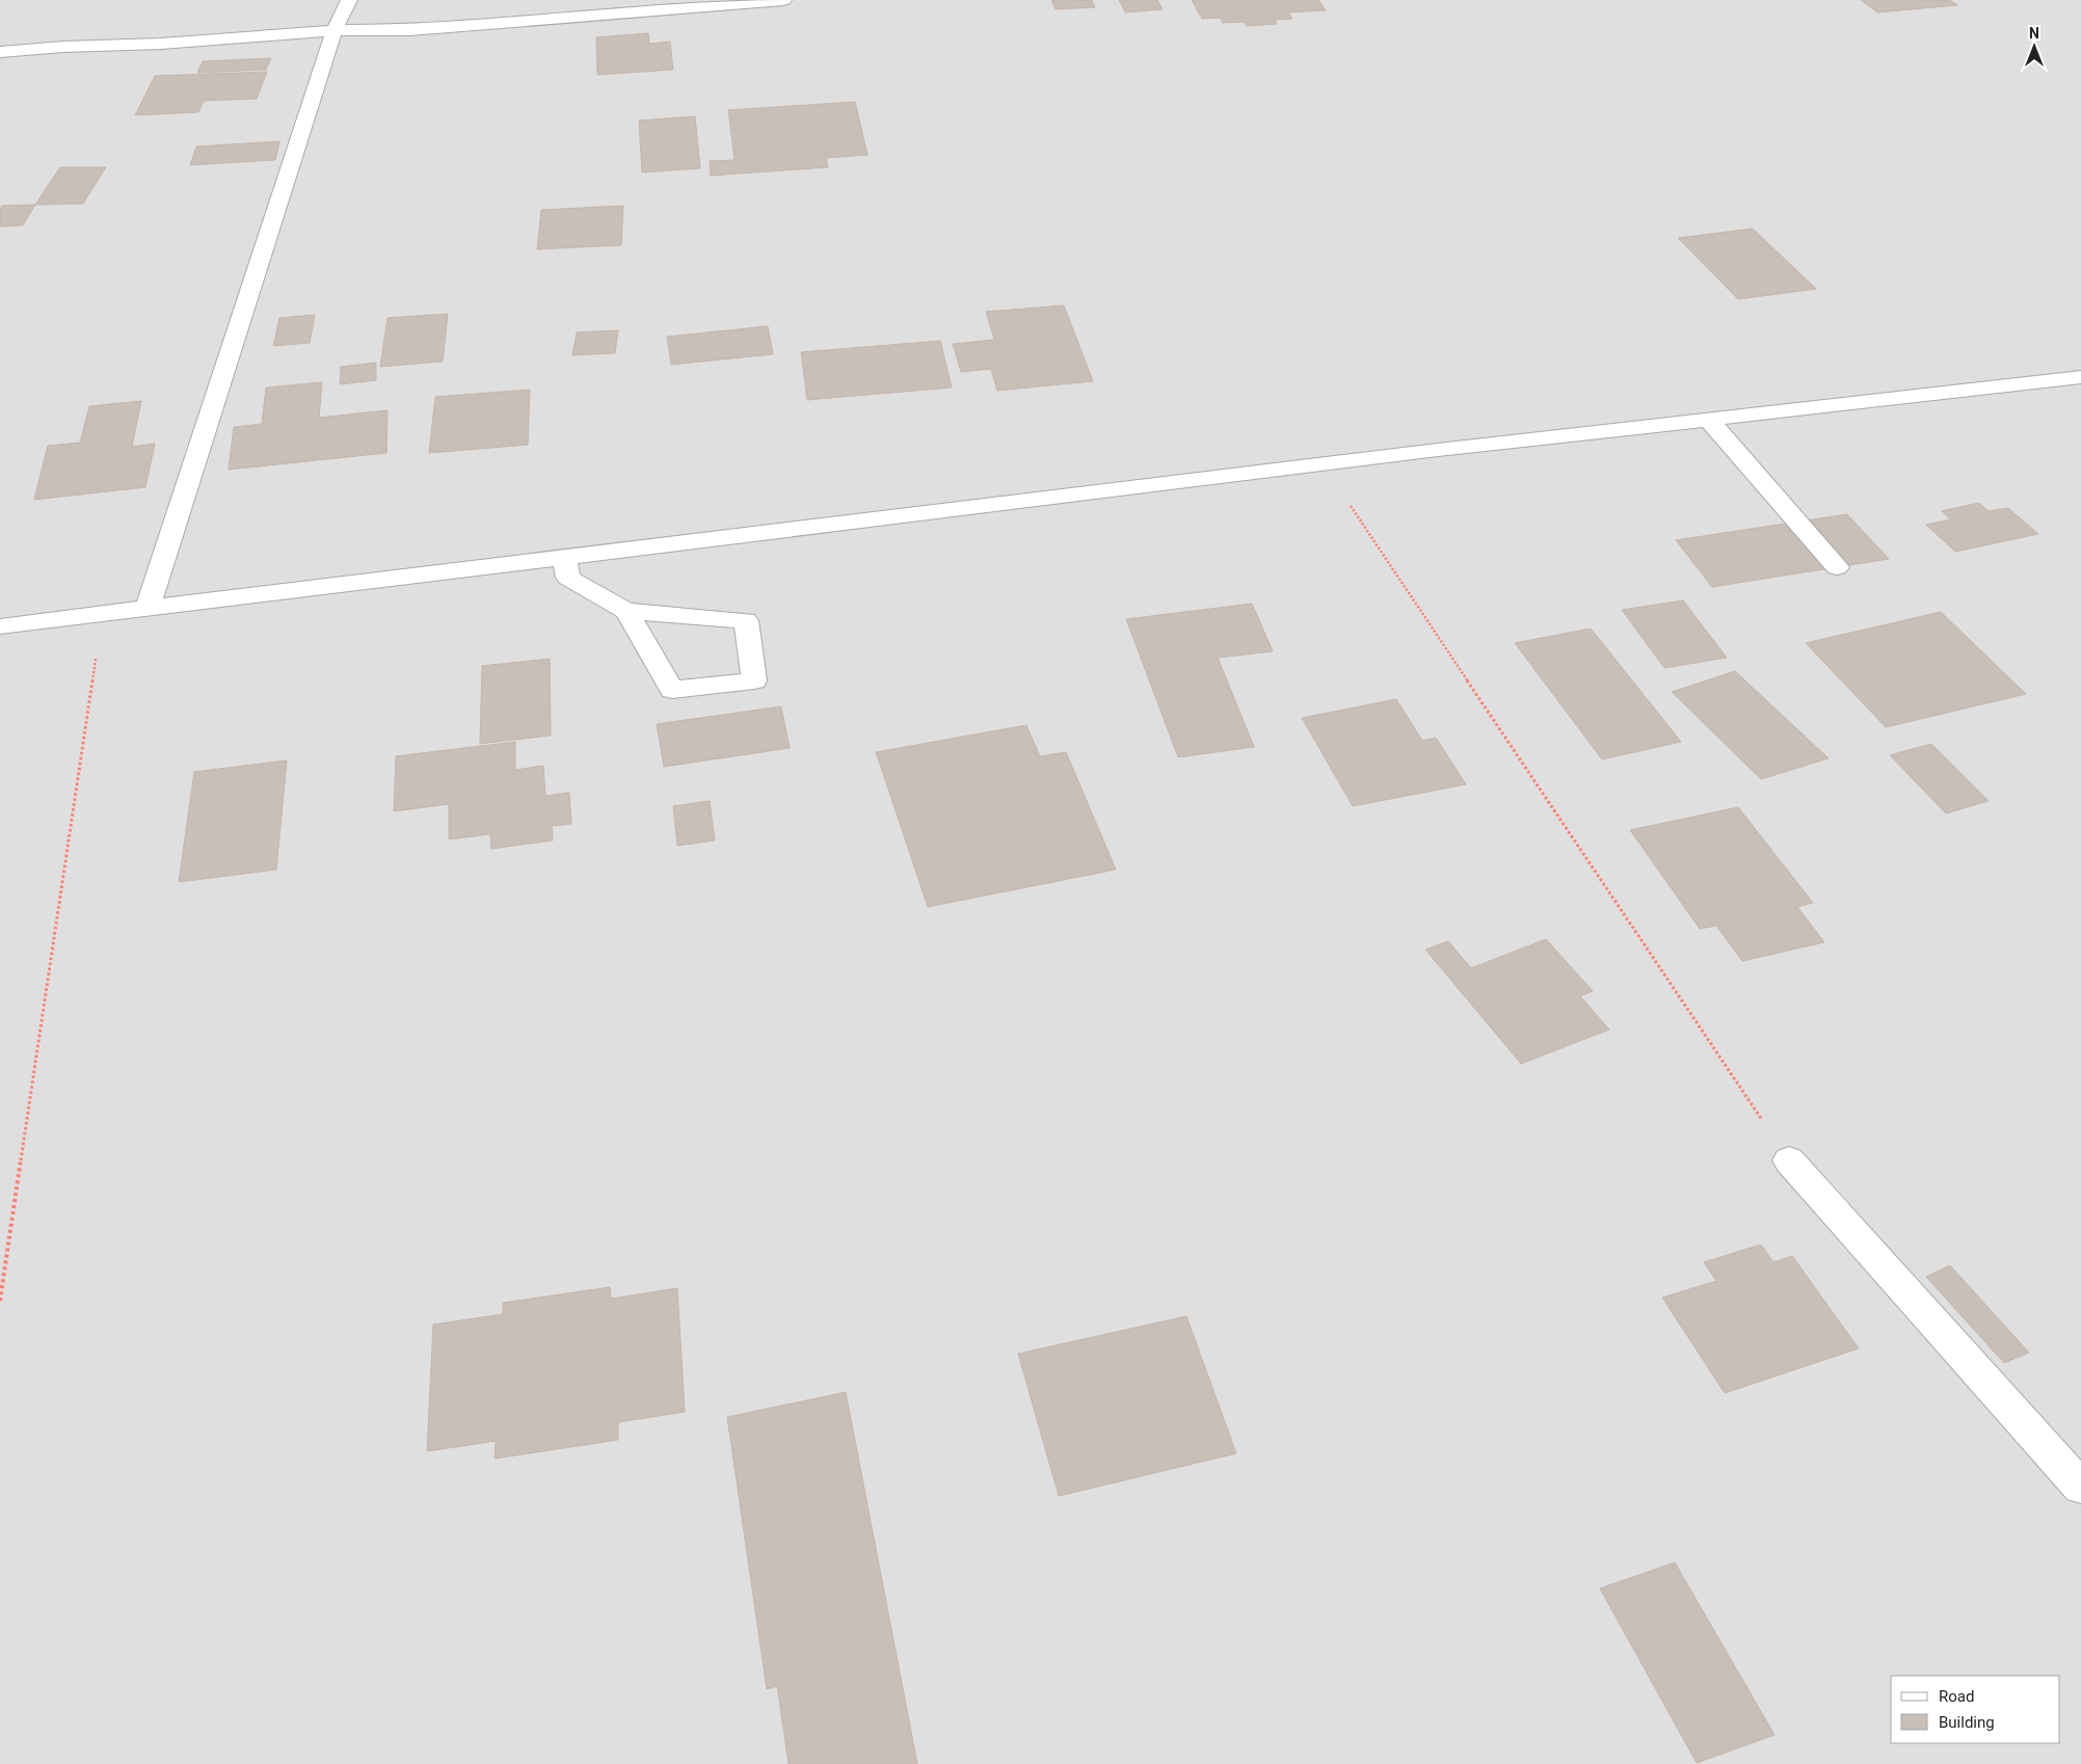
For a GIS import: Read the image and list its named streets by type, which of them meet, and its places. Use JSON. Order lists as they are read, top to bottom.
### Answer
{
  "legend": ["Road", "Building"],
  "north": "top"
}
